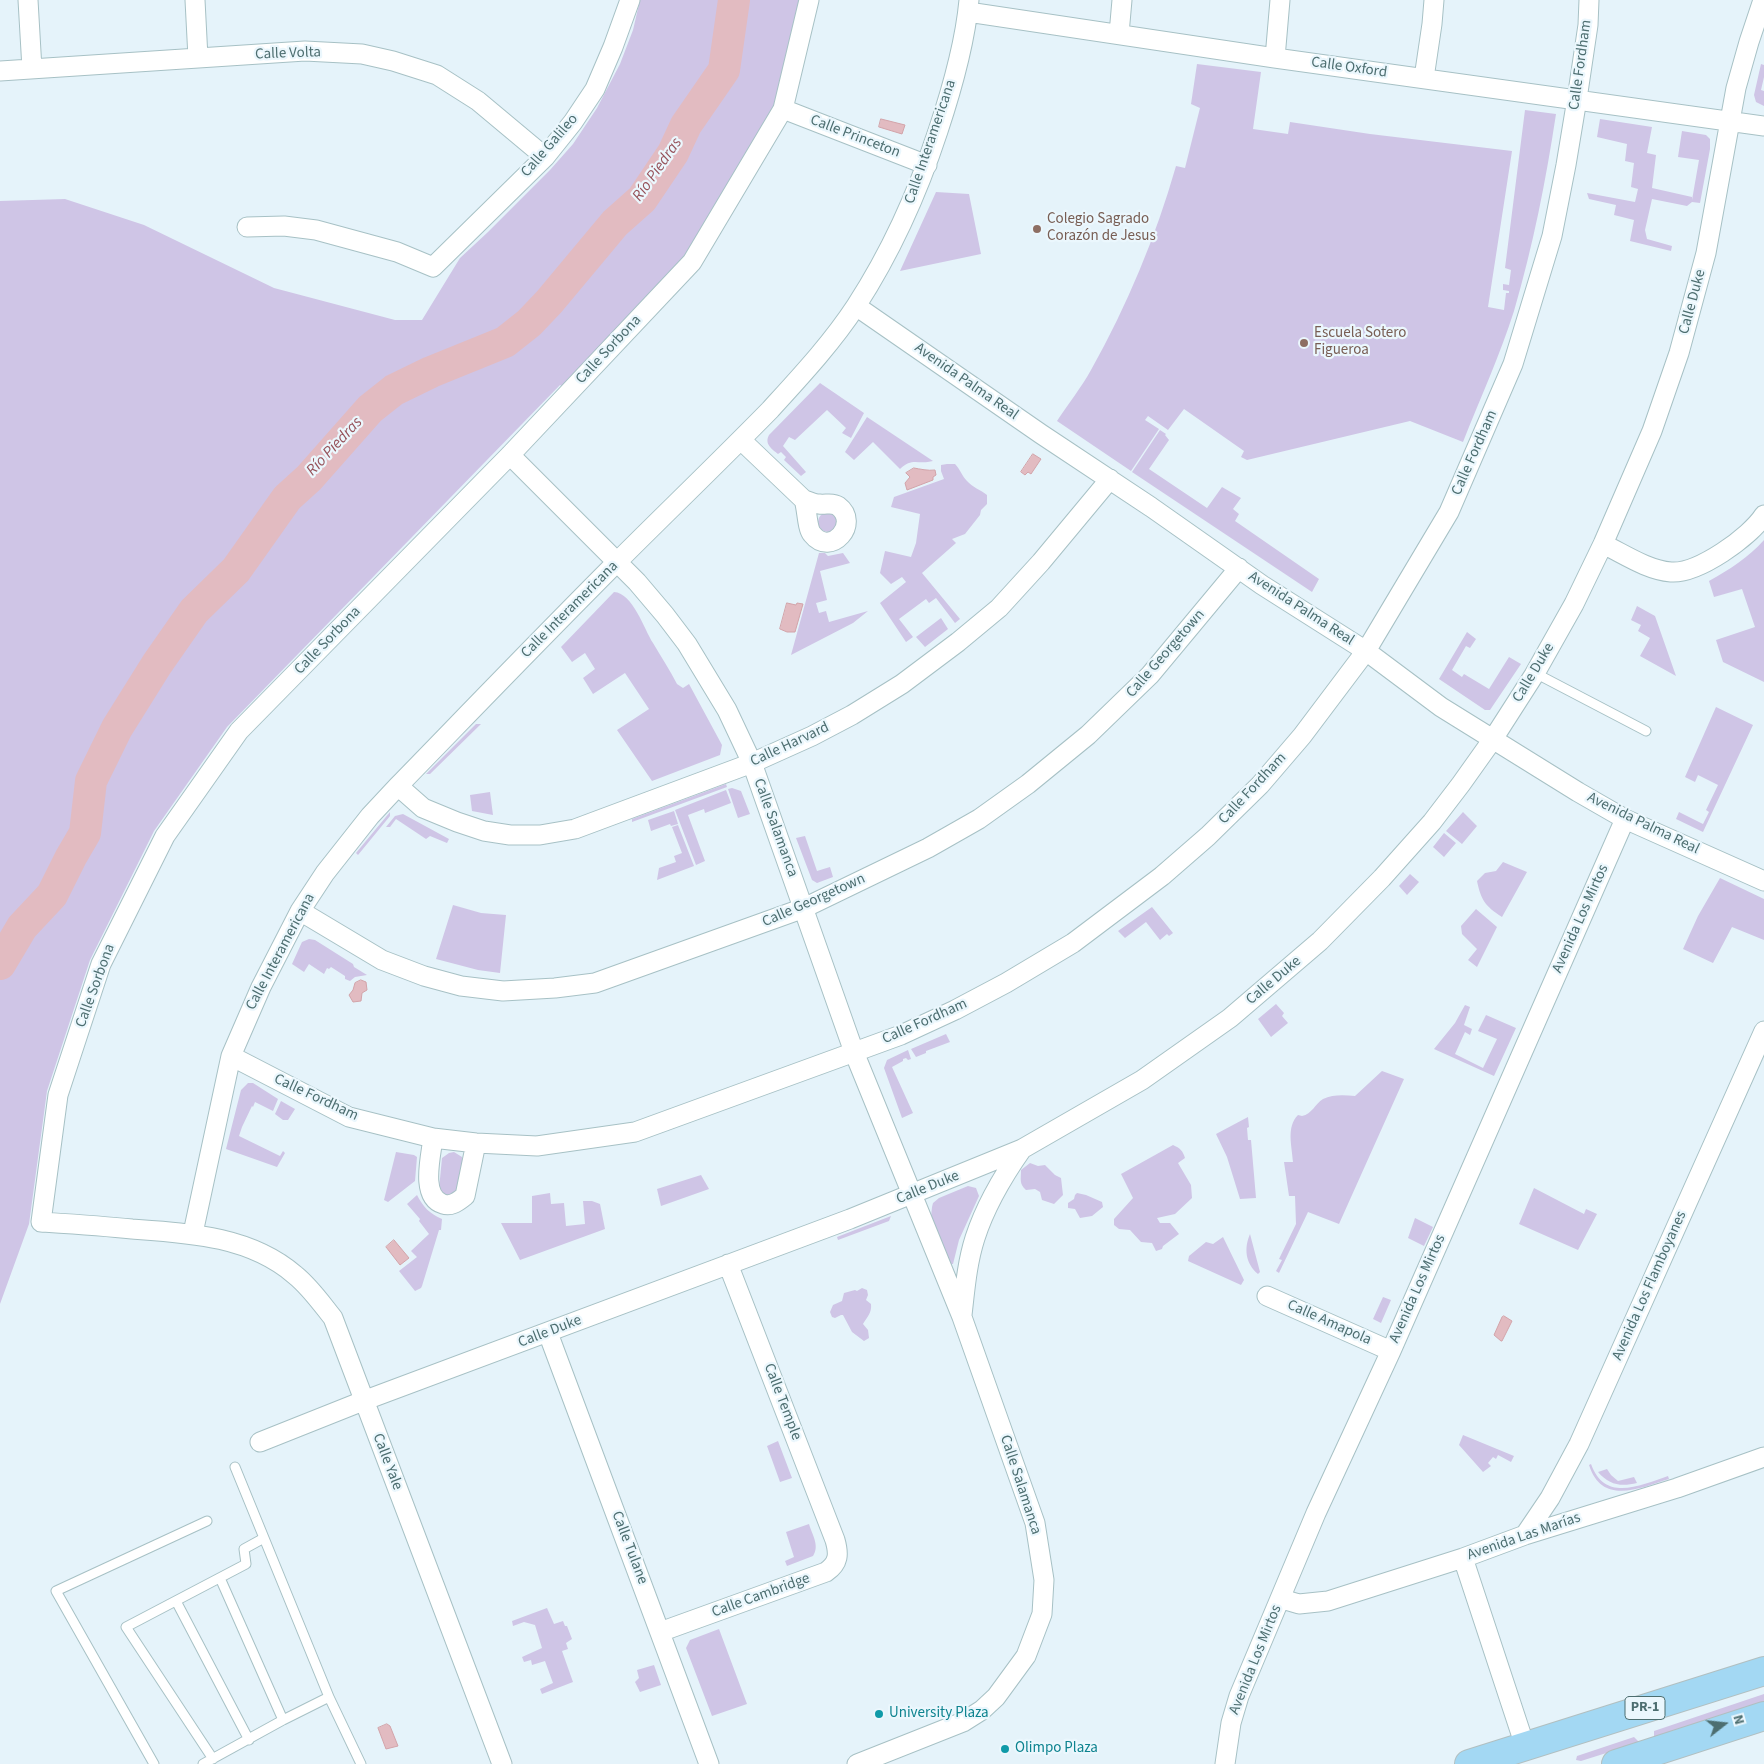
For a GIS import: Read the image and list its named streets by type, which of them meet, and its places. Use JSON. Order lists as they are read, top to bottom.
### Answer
{
  "streets": {
    "main road": ["PR-1"],
    "street": [
      "Calle Volta",
      "Calle Fordham",
      "Calle Oxford",
      "Calle Princeton",
      "Calle Interamericana",
      "Calle Galileo",
      "Calle Duke",
      "Calle Sorbona",
      "Avenida Palma Real",
      "Calle Georgetown",
      "Calle Harvard",
      "Calle Salamanca",
      "Avenida Los Mirtos",
      "Avenida Los Flamboyanes",
      "Calle Amapola",
      "Calle Temple",
      "Calle Yale",
      "Avenida Las Marías",
      "Calle Tulane",
      "Calle Cambridge"
    ]
  },
  "crossings": [
    ["Calle Volta", "Calle Galileo"],
    ["Calle Fordham", "Calle Oxford"],
    ["Calle Fordham", "Calle Interamericana"],
    ["Calle Fordham", "Avenida Palma Real"],
    ["Calle Fordham", "Calle Salamanca"],
    ["Calle Oxford", "Calle Interamericana"],
    ["Calle Oxford", "Calle Duke"],
    ["Calle Princeton", "Calle Interamericana"],
    ["Calle Princeton", "Calle Sorbona"],
    ["Calle Interamericana", "Calle Sorbona"],
    ["Calle Interamericana", "Avenida Palma Real"],
    ["Calle Interamericana", "Calle Georgetown"],
    ["Calle Interamericana", "Calle Harvard"],
    ["Calle Interamericana", "Calle Salamanca"],
    ["Calle Interamericana", "Calle Yale"],
    ["Calle Duke", "Avenida Palma Real"],
    ["Calle Duke", "Calle Salamanca"],
    ["Calle Duke", "Calle Temple"],
    ["Calle Duke", "Calle Yale"],
    ["Calle Duke", "Calle Tulane"],
    ["Calle Sorbona", "Calle Salamanca"],
    ["Calle Sorbona", "Calle Yale"],
    ["Avenida Palma Real", "Calle Georgetown"],
    ["Avenida Palma Real", "Calle Harvard"],
    ["Avenida Palma Real", "Avenida Los Mirtos"],
    ["Calle Georgetown", "Calle Salamanca"],
    ["Calle Harvard", "Calle Salamanca"],
    ["Avenida Los Mirtos", "Calle Amapola"],
    ["Avenida Los Mirtos", "Avenida Las Marías"],
    ["Avenida Los Flamboyanes", "Avenida Las Marías"],
    ["Calle Temple", "Calle Cambridge"],
    ["Calle Tulane", "Calle Cambridge"]
  ],
  "water": ["Río Piedras"],
  "places": [
    "Colegio Sagrado Corazón de Jesus",
    "Escuela Sotero Figueroa",
    "University Plaza",
    "Olimpo Plaza"
  ],
  "north": "right"
}
